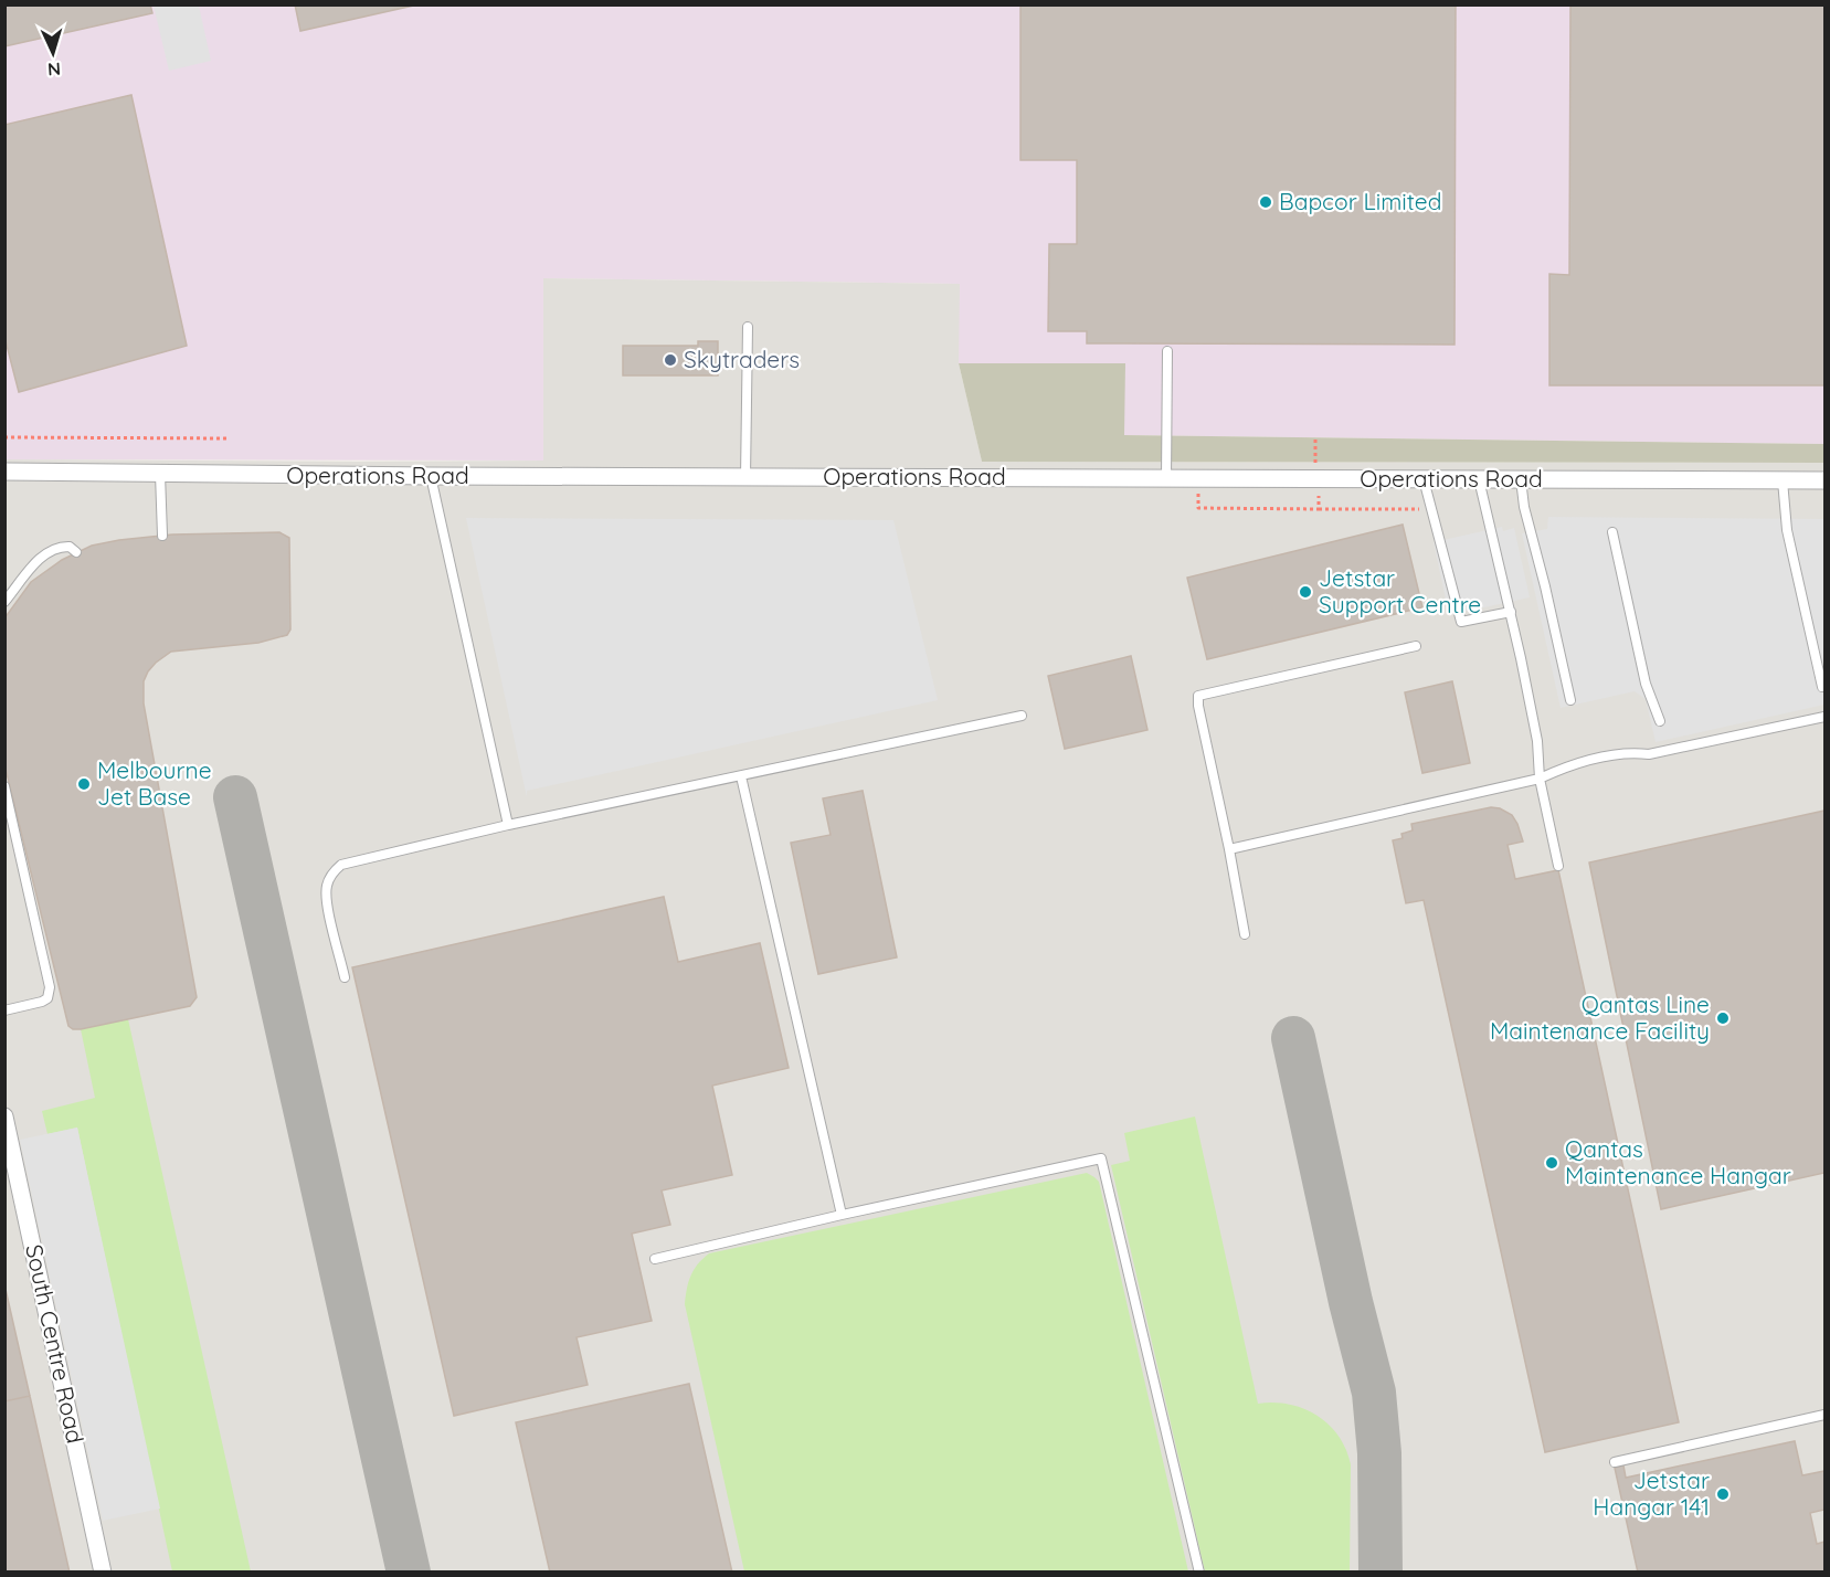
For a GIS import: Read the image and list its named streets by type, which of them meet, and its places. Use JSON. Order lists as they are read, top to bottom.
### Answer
{
  "streets": {
    "street": ["Operations Road", "South Centre Road"]
  },
  "places": [
    "Bapcor Limited",
    "Skytraders",
    "Jetstar Support Centre",
    "Melbourne Jet Base",
    "Qantas Line Maintenance Facility",
    "Qantas Maintenance Hangar",
    "Jetstar Hangar 141"
  ],
  "north": "bottom"
}
